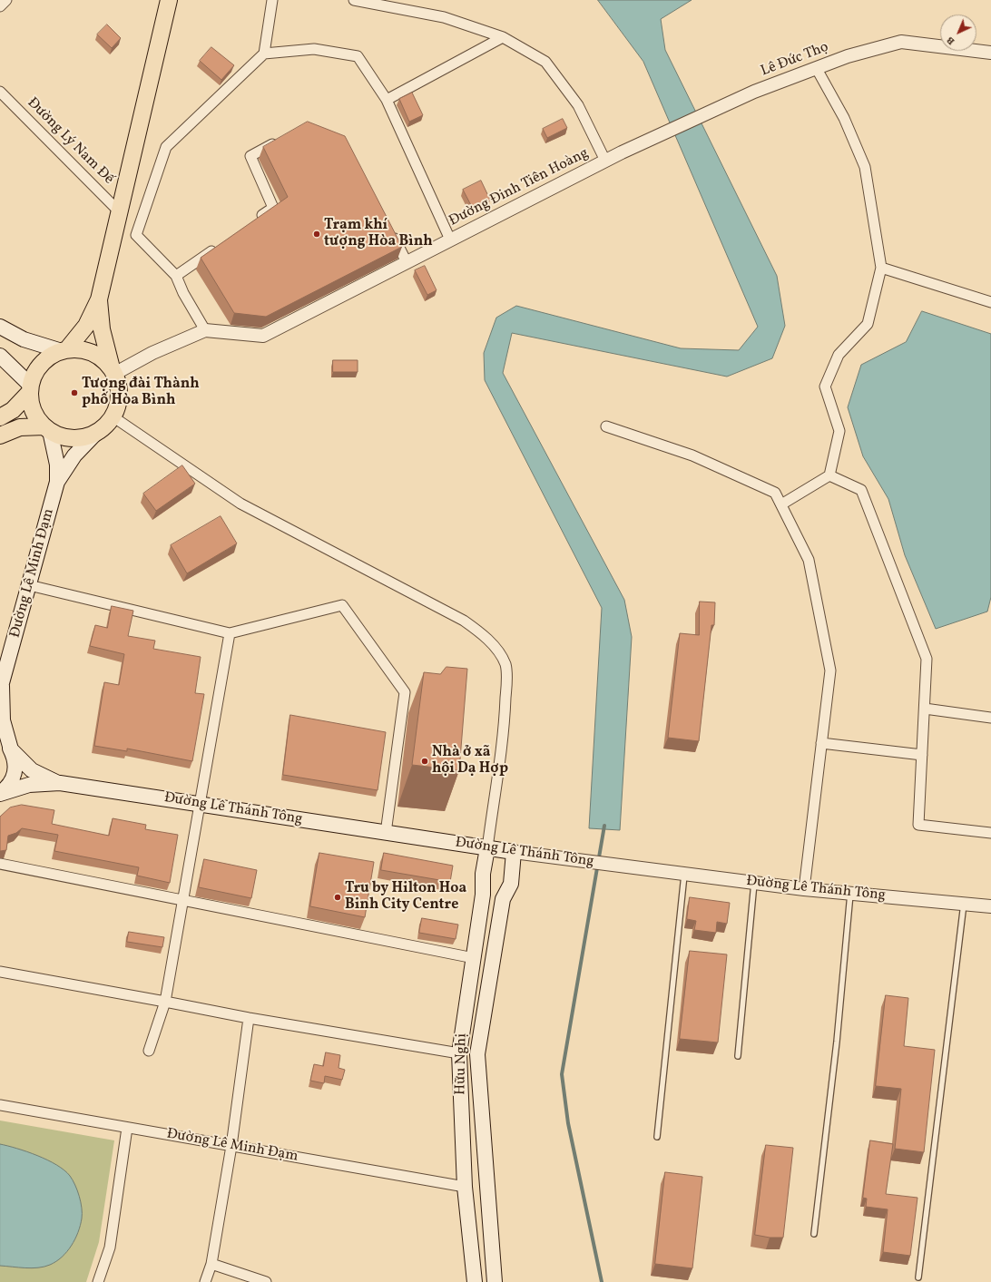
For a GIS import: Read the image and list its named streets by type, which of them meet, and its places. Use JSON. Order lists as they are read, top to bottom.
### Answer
{
  "streets": {
    "main road": ["Đường Lê Minh Đạm", "Đường Lê Thánh Tông", "Hữu Nghị"],
    "street": ["Lê Đức Thọ", "Đường Lý Nam Đế", "Đường Đinh Tiên Hoàng"]
  },
  "crossings": [
    ["Lê Đức Thọ", "Đường Đinh Tiên Hoàng"],
    ["Đường Đinh Tiên Hoàng", "Đường Lê Minh Đạm"],
    ["Đường Lê Minh Đạm", "Đường Lê Thánh Tông"],
    ["Đường Lê Minh Đạm", "Hữu Nghị"],
    ["Đường Lê Thánh Tông", "Hữu Nghị"]
  ],
  "places": [
    "Trạm khí tượng Hòa Bình",
    "Tượng đài Thành phố Hòa Bình",
    "Nhà ở xã hội Dạ Hợp",
    "Tru by Hilton Hoa Binh City Centre"
  ],
  "north": "bottom left"
}
